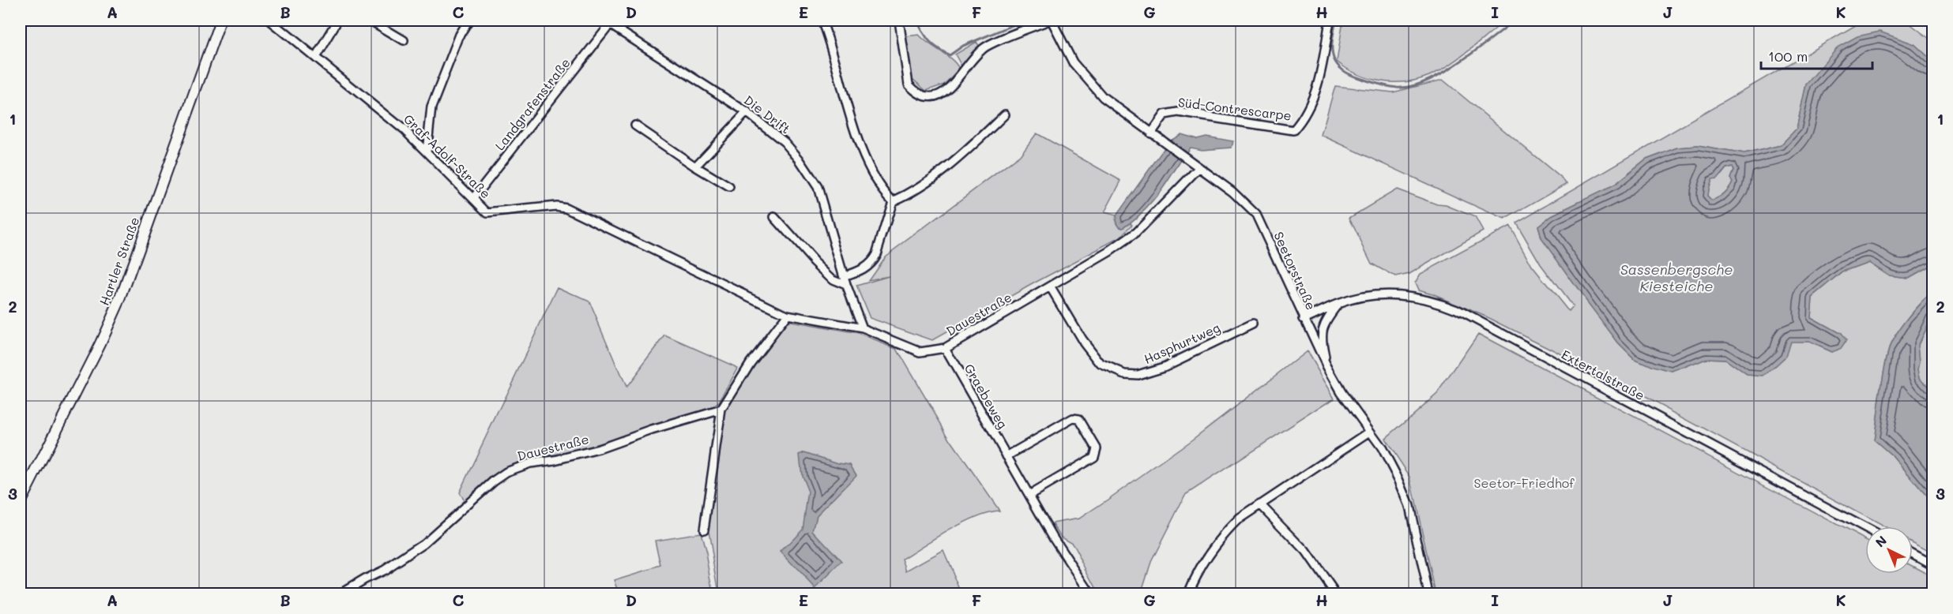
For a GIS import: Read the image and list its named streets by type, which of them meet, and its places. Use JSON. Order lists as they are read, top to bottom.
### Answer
{
  "streets": {
    "main road": ["Hartler Straße"],
    "street": [
      "Landgrafenstraße",
      "Süd-Contrescarpe",
      "Die Drift",
      "Graf-Adolf-Straße",
      "Seetorstraße",
      "Dauestraße",
      "Hasphurtweg",
      "Extertalstraße",
      "Graebeweg"
    ]
  },
  "crossings": [
    ["Landgrafenstraße", "Die Drift"],
    ["Landgrafenstraße", "Graf-Adolf-Straße"],
    ["Süd-Contrescarpe", "Seetorstraße"],
    ["Die Drift", "Dauestraße"],
    ["Graf-Adolf-Straße", "Dauestraße"],
    ["Seetorstraße", "Dauestraße"],
    ["Seetorstraße", "Extertalstraße"],
    ["Dauestraße", "Hasphurtweg"],
    ["Dauestraße", "Graebeweg"]
  ],
  "water": ["Sassenbergsche Kiesteiche"],
  "parks": ["Seetor-Friedhof"],
  "scale_bar": "100 m",
  "north": "top left",
  "grid": {
    "columns": [
      "A",
      "B",
      "C",
      "D",
      "E",
      "F",
      "G",
      "H",
      "I",
      "J",
      "K"
    ],
    "rows": ["1", "2", "3"]
  }
}
